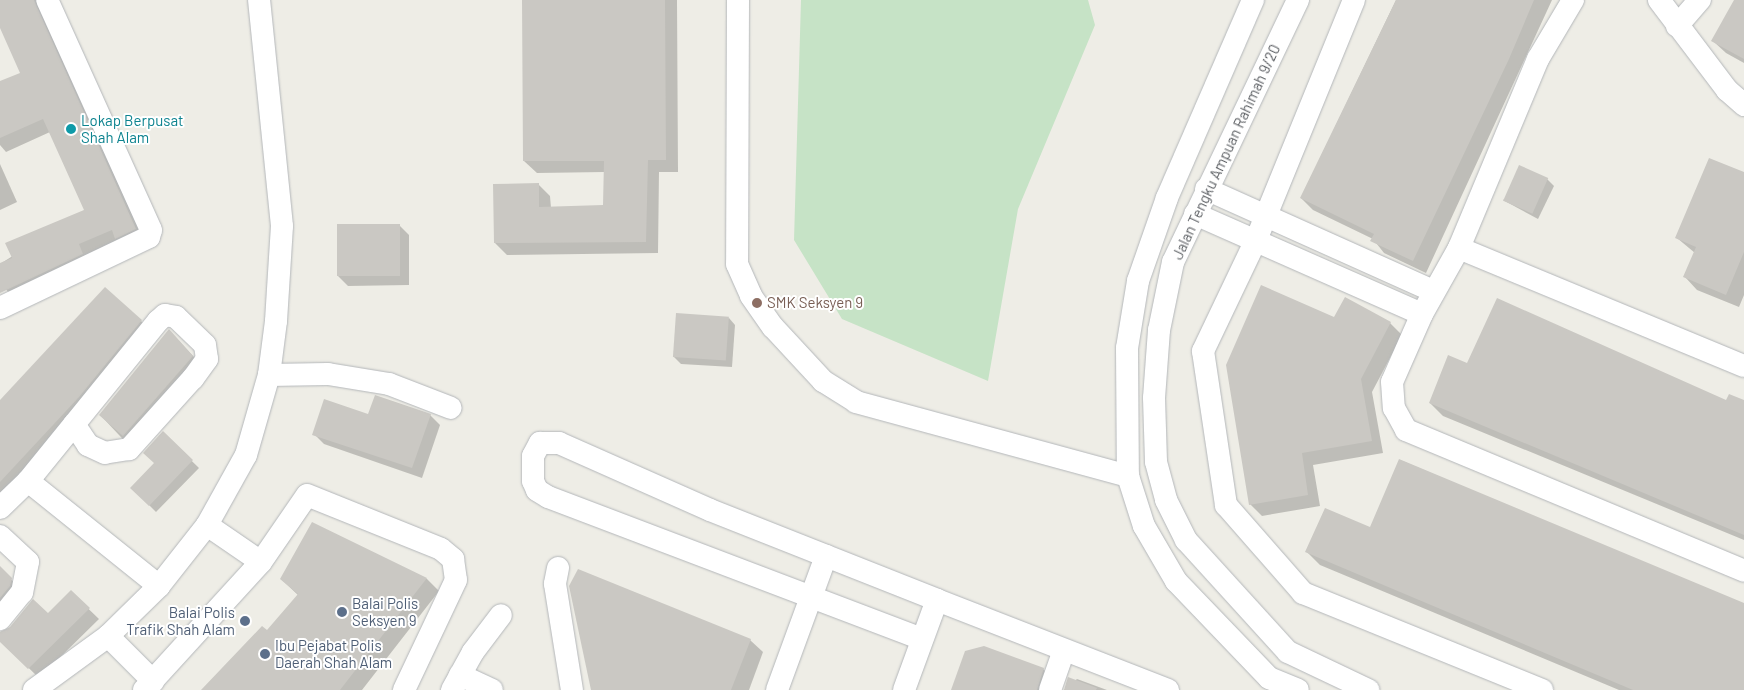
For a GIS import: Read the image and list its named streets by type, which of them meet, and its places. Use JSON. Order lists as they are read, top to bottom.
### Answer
{
  "streets": {
    "street": ["Jalan Tengku Ampuan Rahimah 9/20"]
  },
  "places": [
    "Lokap Berpusat Shah Alam",
    "SMK Seksyen 9",
    "Balai Polis Seksyen 9",
    "Balai Polis Trafik Shah Alam",
    "Ibu Pejabat Polis Daerah Shah Alam"
  ]
}
